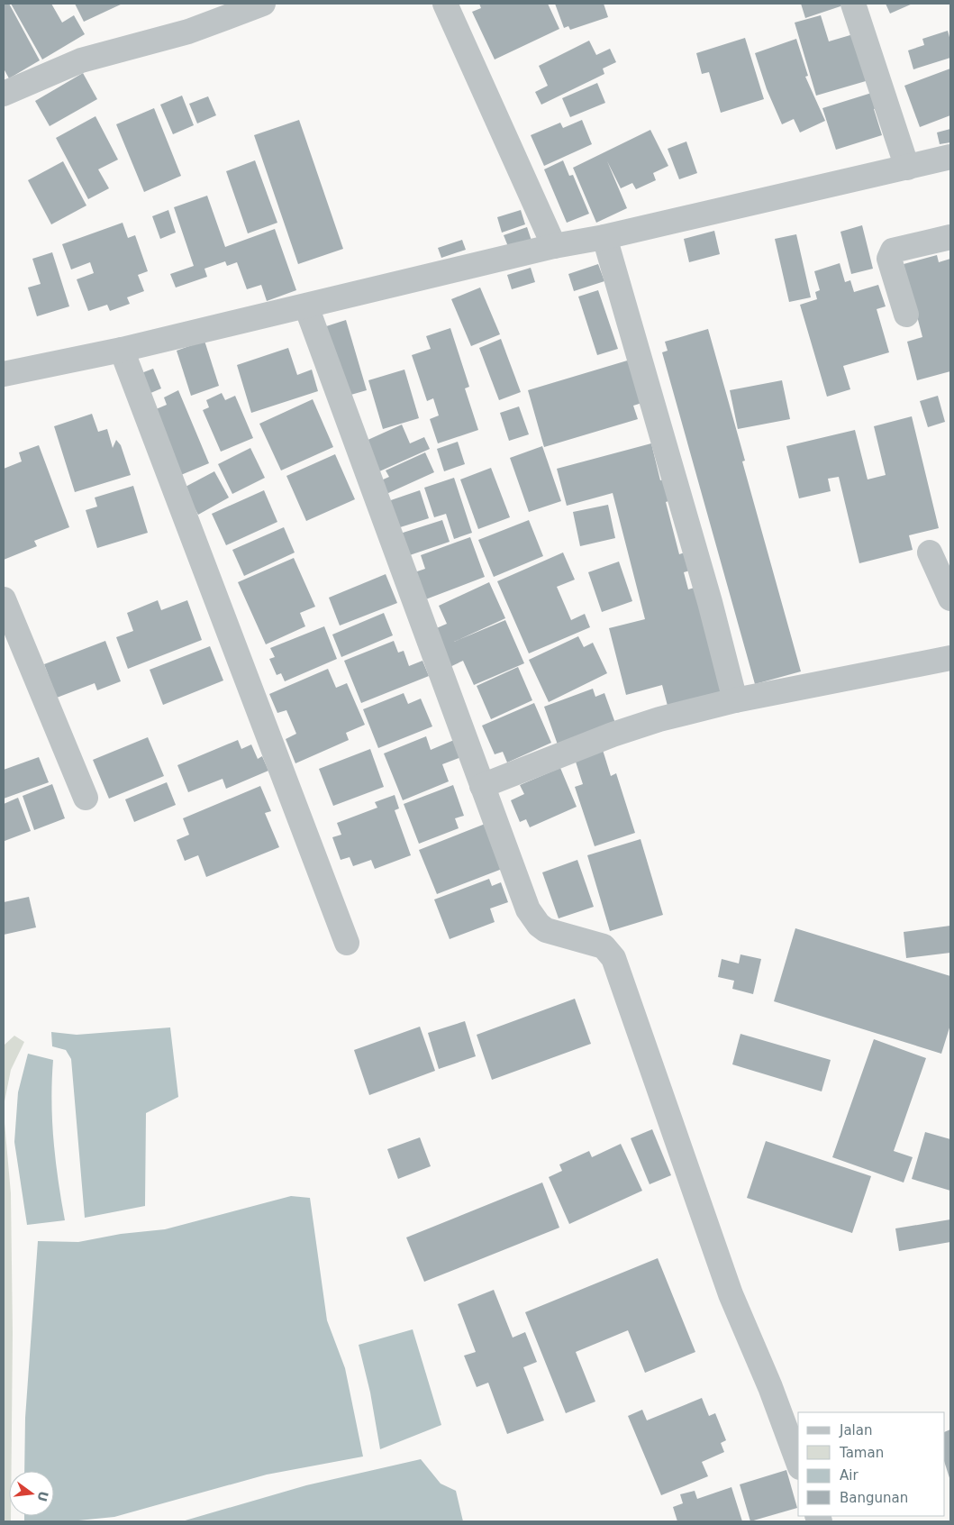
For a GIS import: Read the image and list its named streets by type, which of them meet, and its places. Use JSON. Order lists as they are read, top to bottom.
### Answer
{
  "legend": [
    "Jalan",
    "Taman",
    "Air",
    "Bangunan"
  ],
  "north": "right"
}
